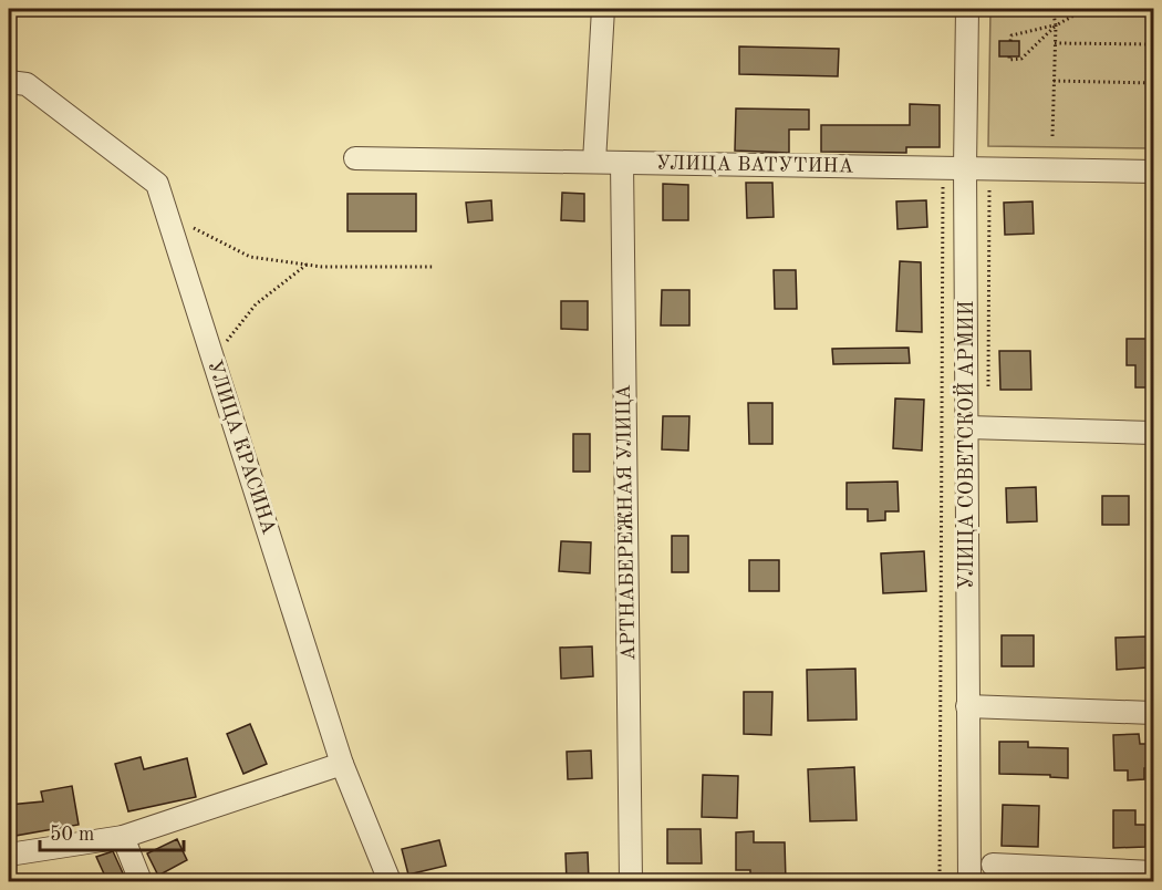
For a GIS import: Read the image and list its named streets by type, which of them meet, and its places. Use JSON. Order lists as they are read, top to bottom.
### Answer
{
  "streets": {
    "street": [
      "УЛИЦА ВАТУТИНА",
      "УЛИЦА СОВЕТСКОЙ АРМИИ",
      "УЛИЦА КРАСИНА",
      "АРТНАБЕРЕЖНАЯ УЛИЦА"
    ]
  },
  "crossings": [
    ["УЛИЦА ВАТУТИНА", "УЛИЦА СОВЕТСКОЙ АРМИИ"],
    ["УЛИЦА ВАТУТИНА", "АРТНАБЕРЕЖНАЯ УЛИЦА"]
  ],
  "scale_bar": "50 m"
}
